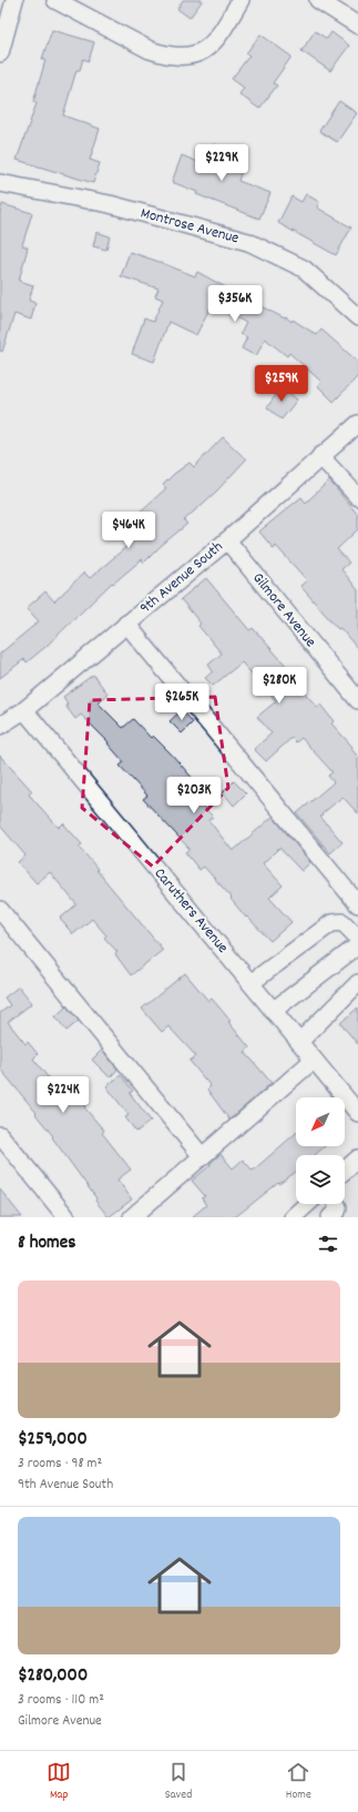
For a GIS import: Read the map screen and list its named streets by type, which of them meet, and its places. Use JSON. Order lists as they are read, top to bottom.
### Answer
{
  "streets": {
    "street": [
      "Montrose Avenue",
      "9th Avenue South",
      "Gilmore Avenue",
      "Caruthers Avenue"
    ]
  },
  "crossings": [
    ["9th Avenue South", "Gilmore Avenue"],
    ["9th Avenue South", "Caruthers Avenue"]
  ],
  "north": "bottom left",
  "page": {
    "price": [
      "$229K",
      "$356K",
      "$259K",
      "$464K",
      "$280K",
      "$265K",
      "$203K",
      "$224K"
    ],
    "heading": "8 homes",
    "list": [
      {
        "name": "$259,000",
        "note": "3 rooms · 98 m² · 9th Avenue South"
      },
      {
        "name": "$280,000",
        "note": "3 rooms · 110 m² · Gilmore Avenue"
      }
    ],
    "tabs": ["Map", "Saved", "Home"]
  }
}
